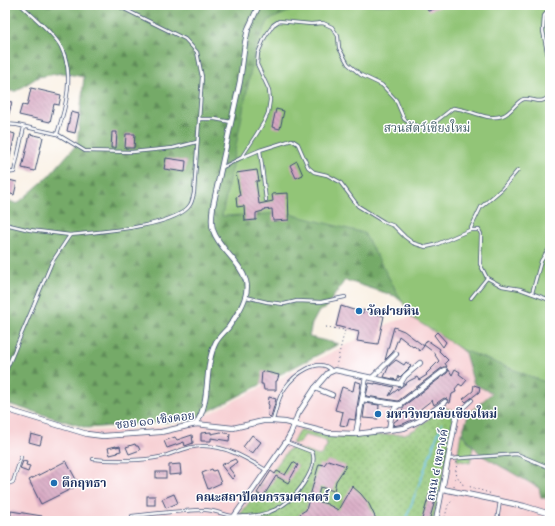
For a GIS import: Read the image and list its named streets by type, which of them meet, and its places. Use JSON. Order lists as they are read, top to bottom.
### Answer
{
  "streets": {
    "street": ["ซอย ๑๐ เชิงดอย", "ถนน ๔ เขลางค์"]
  },
  "parks": ["สวนสัตว์เชียงใหม่"],
  "places": [
    "วัดฝายหิน",
    "มหาวิทยาลัยเชียงใหม่",
    "ตึกฤทธา",
    "คณะสถาปัตยกรรมศาสตร์"
  ]
}
